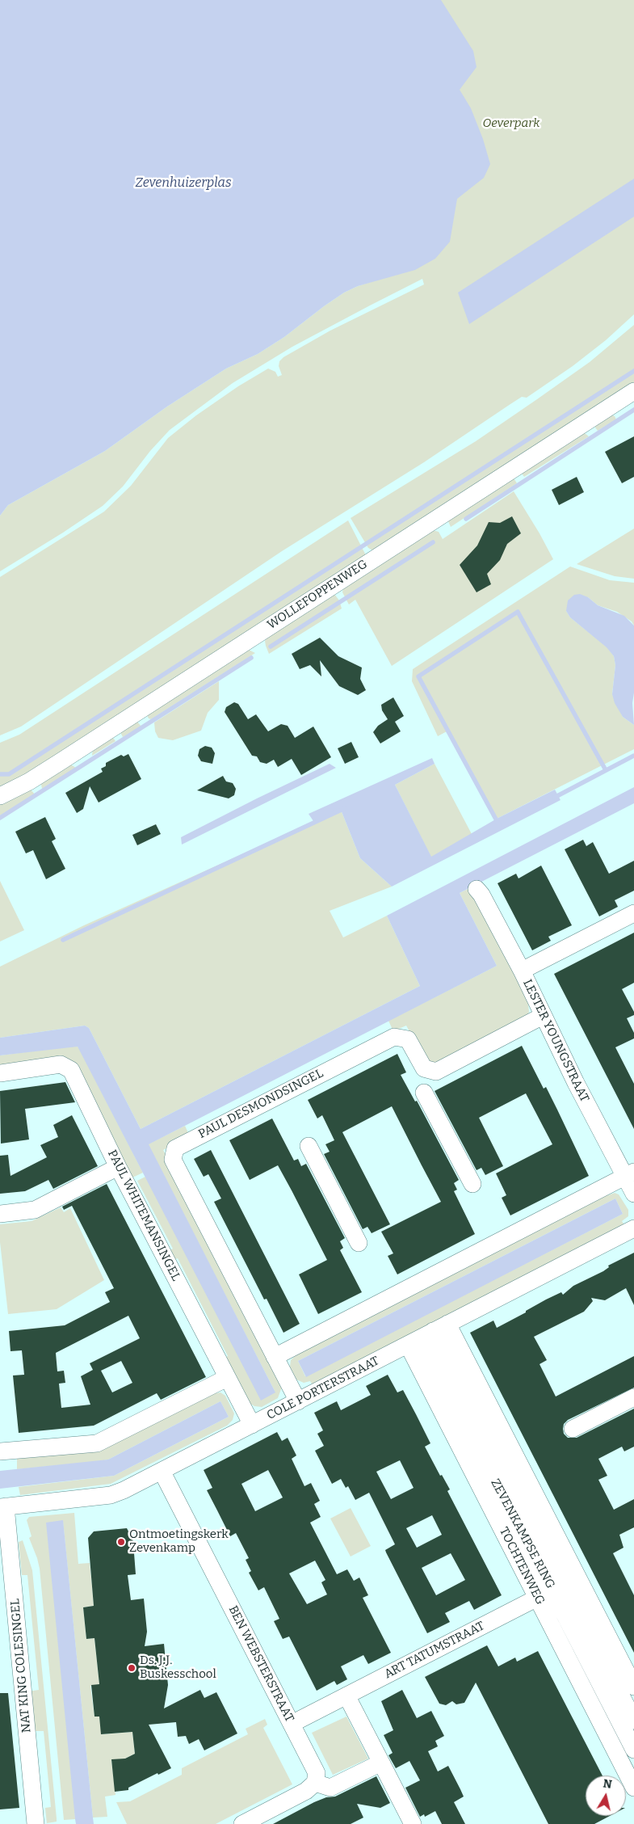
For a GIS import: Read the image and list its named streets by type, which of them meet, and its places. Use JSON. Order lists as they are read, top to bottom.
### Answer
{
  "streets": {
    "street": [
      "WOLLEFOPPENWEG",
      "LESTER YOUNGSTRAAT",
      "PAUL DESMONDSINGEL",
      "PAUL WHITEMANSINGEL",
      "COLE PORTERSTRAAT",
      "ZEVENKAMPSE RING",
      "TOCHTENWEG",
      "ART TATUMSTRAAT",
      "BEN WEBSTERSTRAAT",
      "NAT KING COLESINGEL"
    ]
  },
  "crossings": [
    ["LESTER YOUNGSTRAAT", "PAUL DESMONDSINGEL"],
    ["PAUL DESMONDSINGEL", "COLE PORTERSTRAAT"],
    ["PAUL WHITEMANSINGEL", "COLE PORTERSTRAAT"],
    ["COLE PORTERSTRAAT", "ZEVENKAMPSE RING"],
    ["COLE PORTERSTRAAT", "TOCHTENWEG"],
    ["COLE PORTERSTRAAT", "BEN WEBSTERSTRAAT"],
    ["COLE PORTERSTRAAT", "NAT KING COLESINGEL"],
    ["ZEVENKAMPSE RING", "TOCHTENWEG"],
    ["ZEVENKAMPSE RING", "ART TATUMSTRAAT"],
    ["TOCHTENWEG", "ART TATUMSTRAAT"],
    ["ART TATUMSTRAAT", "BEN WEBSTERSTRAAT"]
  ],
  "water": ["Zevenhuizerplas"],
  "parks": ["Oeverpark"],
  "places": ["Ontmoetingskerk Zevenkamp", "Ds. J.J. Buskesschool"],
  "north": "top"
}
